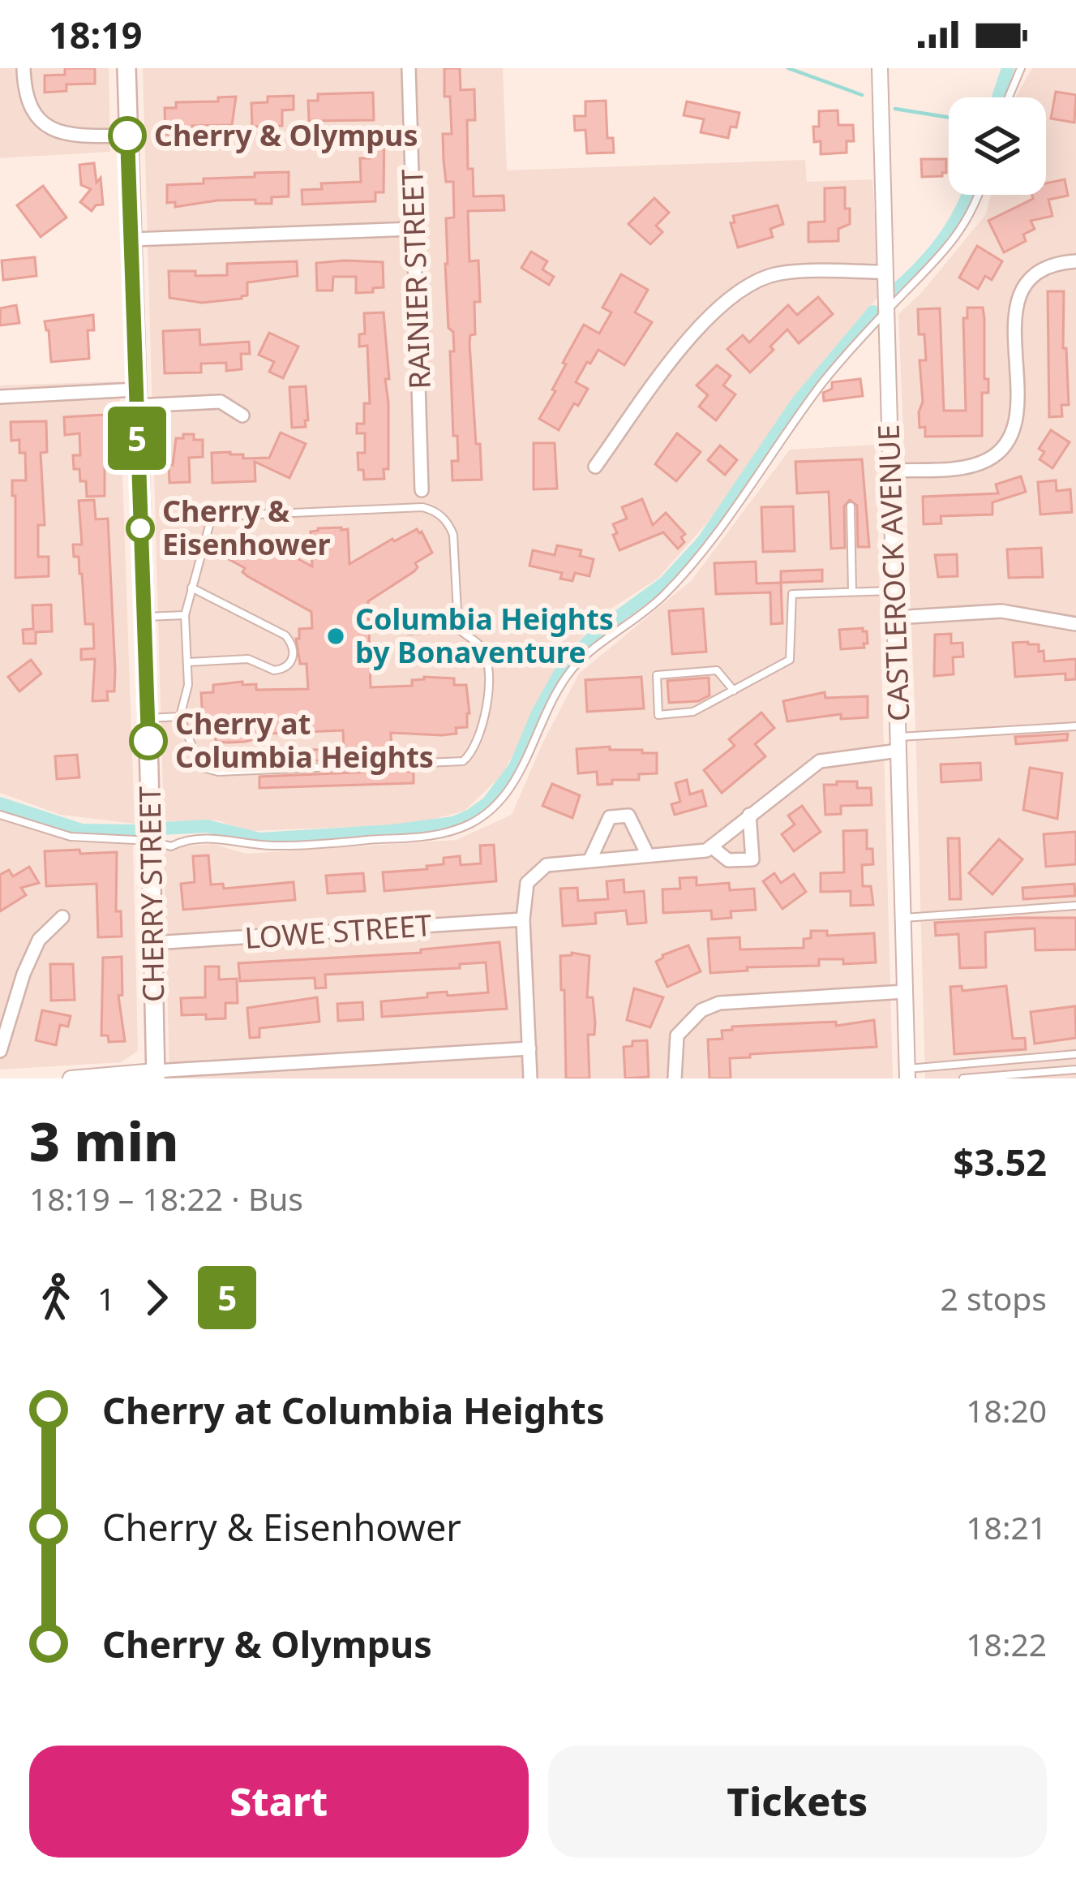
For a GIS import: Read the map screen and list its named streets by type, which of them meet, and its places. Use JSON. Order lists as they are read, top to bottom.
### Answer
{
  "streets": {
    "main road": ["CHERRY STREET"],
    "street": ["RAINIER STREET", "CASTLEROCK AVENUE", "LOWE STREET"]
  },
  "crossings": [
    ["CHERRY STREET", "LOWE STREET"]
  ],
  "places": [
    "Cherry & Olympus",
    "Cherry & Eisenhower",
    "Columbia Heights by Bonaventure",
    "Cherry at Columbia Heights"
  ],
  "lines": ["bus line 5"],
  "page": {
    "status": "18:19",
    "on_map": "5",
    "heading": ["3 min", "18:19 – 18:22 · Bus", "$3.52"],
    "legs": ["1", "5", "2 stops"],
    "list": [
      {
        "name": "Cherry at Columbia Heights",
        "value": "18:20"
      },
      {
        "name": "Cherry & Eisenhower",
        "value": "18:21"
      },
      {
        "name": "Cherry & Olympus",
        "value": "18:22"
      }
    ],
    "buttons": ["Start", "Tickets"]
  }
}
